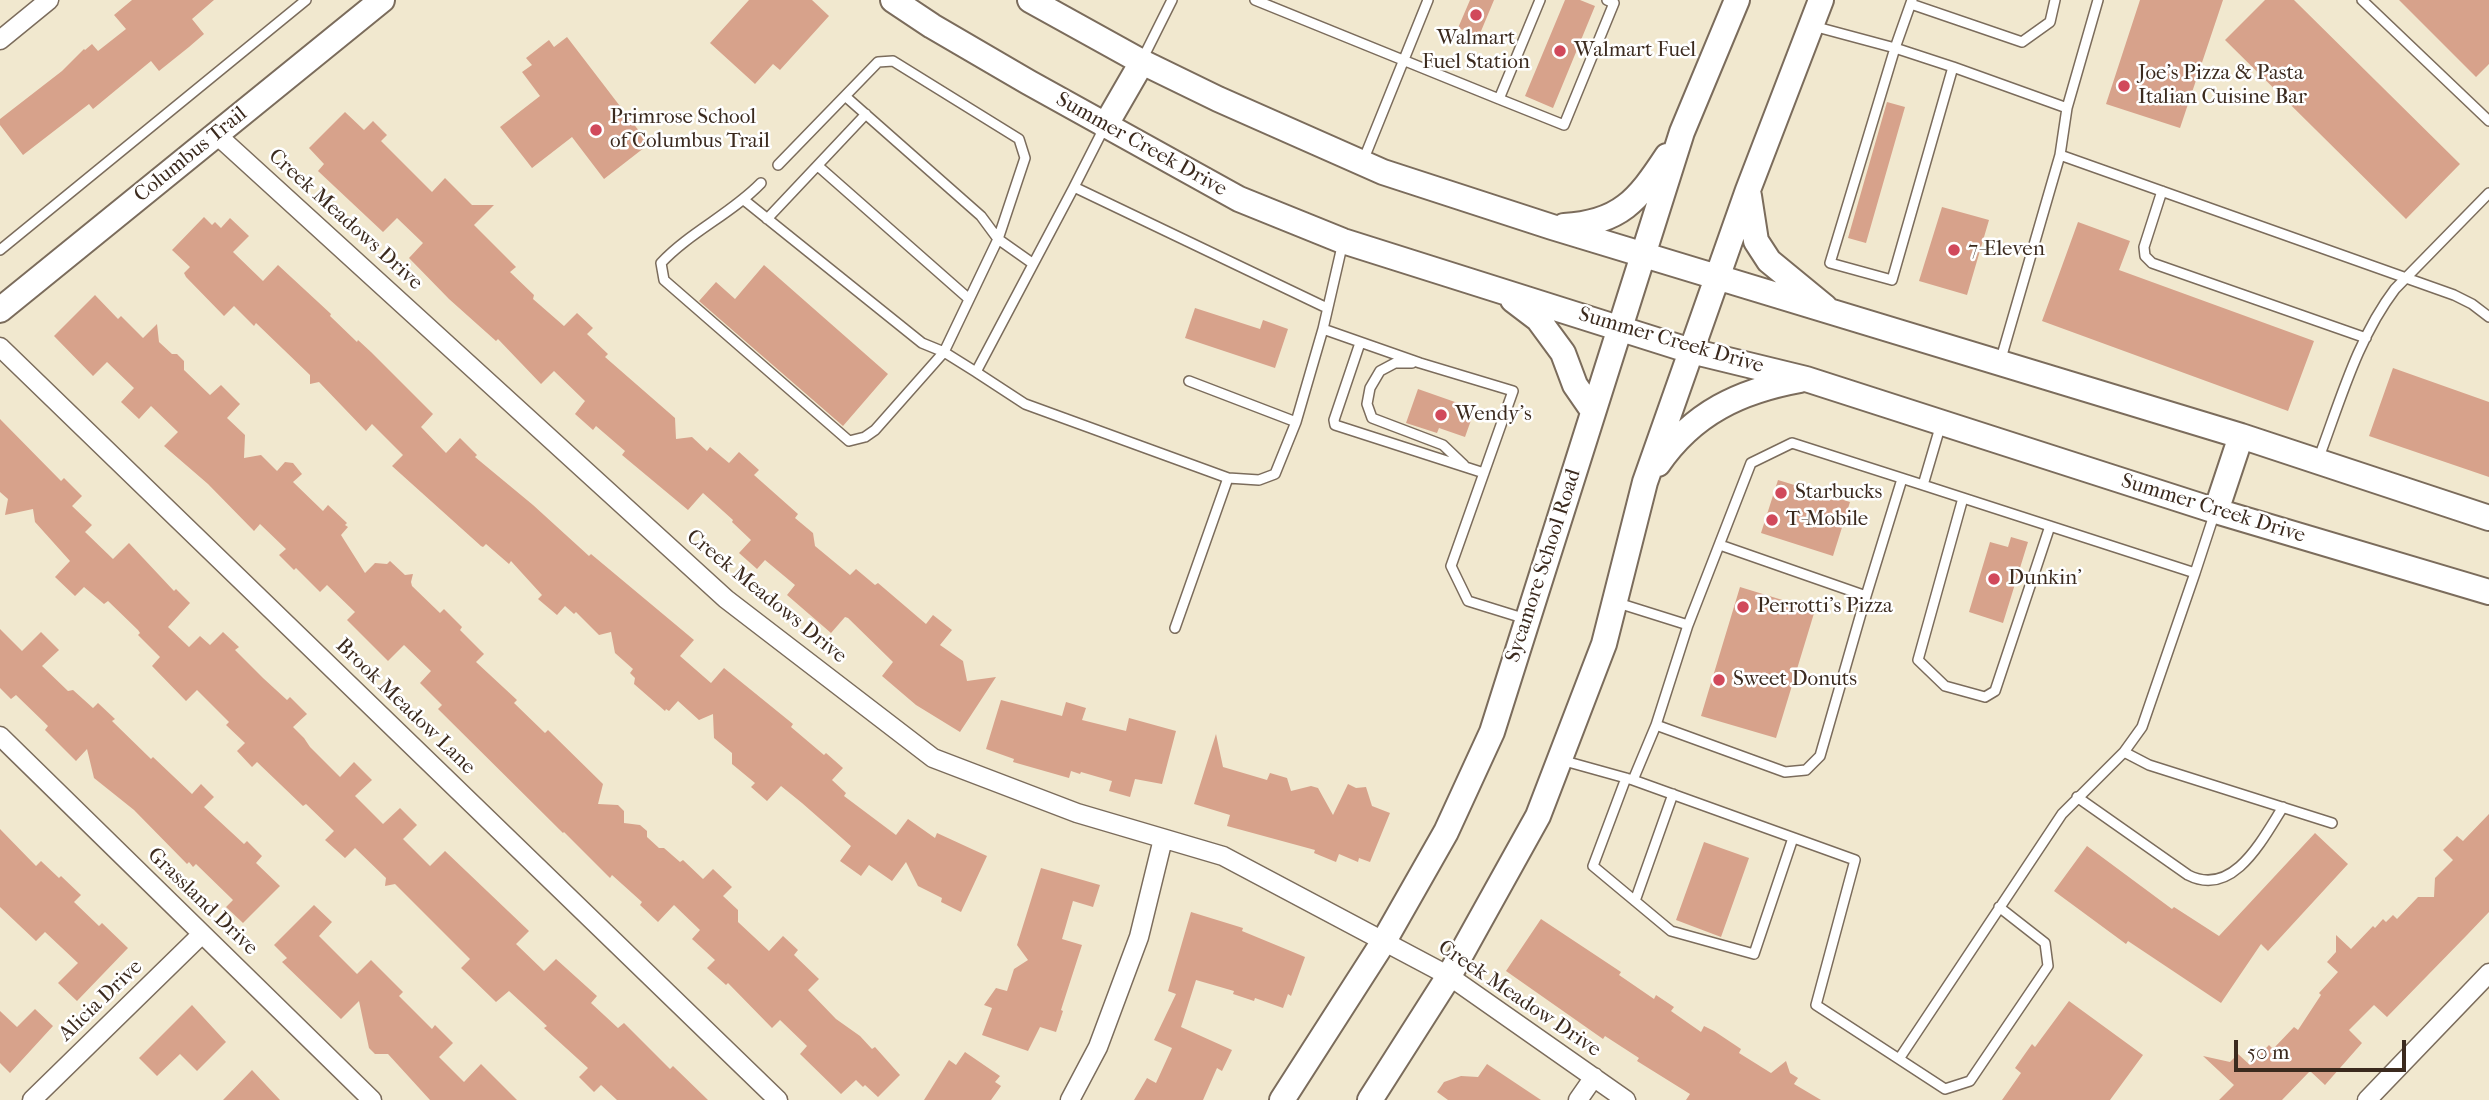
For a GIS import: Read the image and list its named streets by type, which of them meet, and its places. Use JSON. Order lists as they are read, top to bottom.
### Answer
{
  "streets": {
    "main road": ["Summer Creek Drive", "Columbus Trail", "Sycamore School Road"],
    "street": [
      "Creek Meadows Drive",
      "Brook Meadow Lane",
      "Grassland Drive",
      "Creek Meadow Drive",
      "Alicia Drive"
    ]
  },
  "crossings": [
    ["Summer Creek Drive", "Sycamore School Road"],
    ["Columbus Trail", "Creek Meadows Drive"],
    ["Creek Meadows Drive", "Sycamore School Road"],
    ["Creek Meadows Drive", "Creek Meadow Drive"],
    ["Sycamore School Road", "Creek Meadow Drive"],
    ["Grassland Drive", "Alicia Drive"]
  ],
  "places": [
    "Walmart Fuel Station",
    "Walmart Fuel",
    "Joe's Pizza & Pasta Italian Cuisine Bar",
    "Primrose School of Columbus Trail",
    "7-Eleven",
    "Wendy's",
    "Starbucks",
    "T-Mobile",
    "Dunkin'",
    "Perrotti's Pizza",
    "Sweet Donuts"
  ],
  "scale_bar": "50 m"
}
